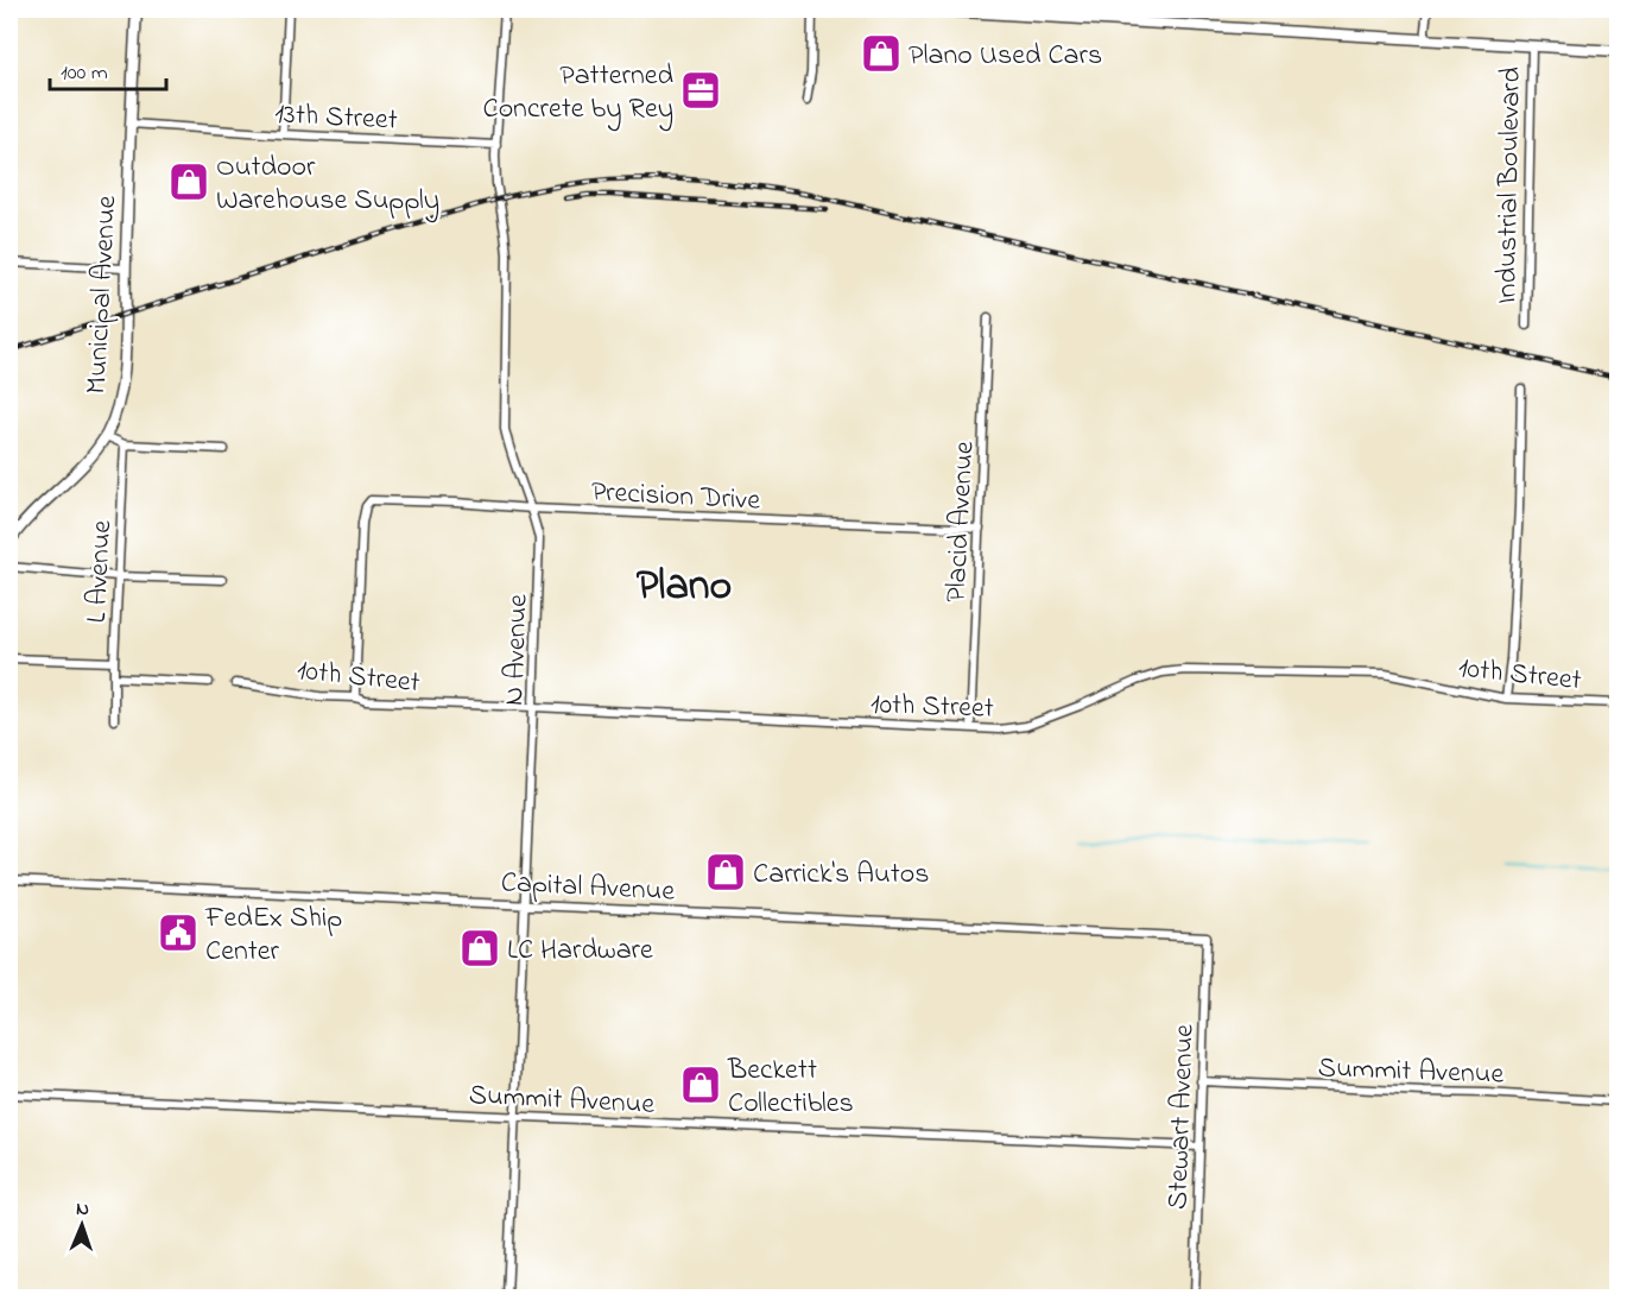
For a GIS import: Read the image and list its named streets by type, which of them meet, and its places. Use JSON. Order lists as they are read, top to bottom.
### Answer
{
  "streets": {
    "main road": ["Municipal Avenue"],
    "street": [
      "13th Street",
      "Industrial Boulevard",
      "Precision Drive",
      "Placid Avenue",
      "L Avenue",
      "N Avenue",
      "10th Street",
      "Capital Avenue",
      "Summit Avenue",
      "Stewart Avenue"
    ]
  },
  "crossings": [
    ["13th Street", "Municipal Avenue"],
    ["13th Street", "N Avenue"],
    ["Precision Drive", "Placid Avenue"],
    ["Precision Drive", "N Avenue"],
    ["Precision Drive", "10th Street"],
    ["Placid Avenue", "10th Street"],
    ["N Avenue", "10th Street"],
    ["N Avenue", "Capital Avenue"],
    ["N Avenue", "Summit Avenue"],
    ["Capital Avenue", "Stewart Avenue"],
    ["Summit Avenue", "Stewart Avenue"]
  ],
  "districts": ["Plano"],
  "places": {
    "shop": [
      "Plano Used Cars",
      "Outdoor Warehouse Supply",
      "Carrick's Autos",
      "LC Hardware",
      "Beckett Collectibles"
    ],
    "office": ["Patterned Concrete by Rey"],
    "public building": ["FedEx Ship Center"]
  },
  "scale_bar": "100 m",
  "north": "top"
}
